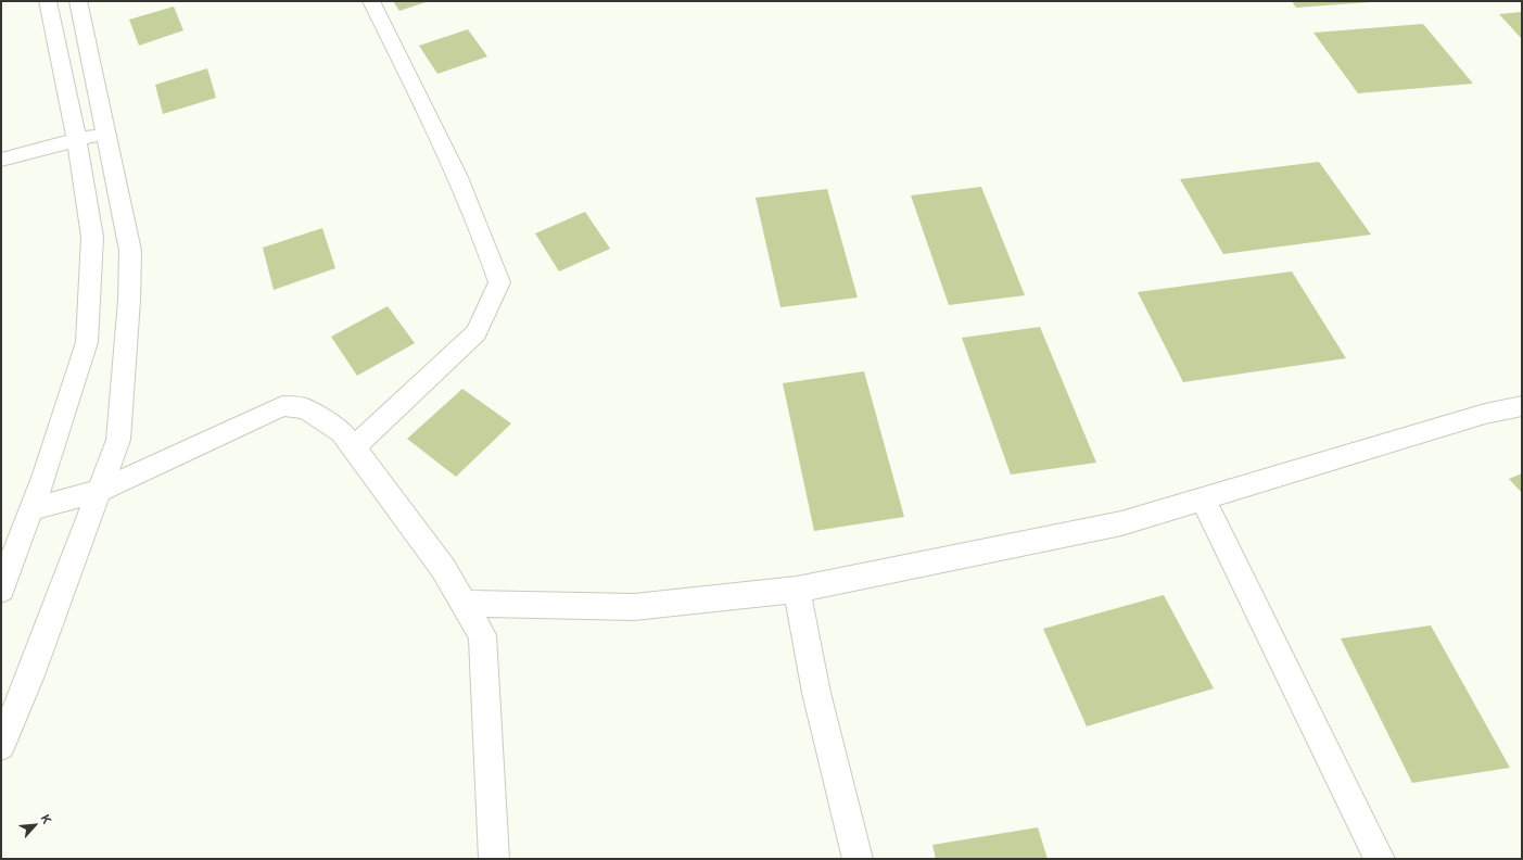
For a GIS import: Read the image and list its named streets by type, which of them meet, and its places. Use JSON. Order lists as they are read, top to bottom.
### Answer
{
  "north": "top right"
}
